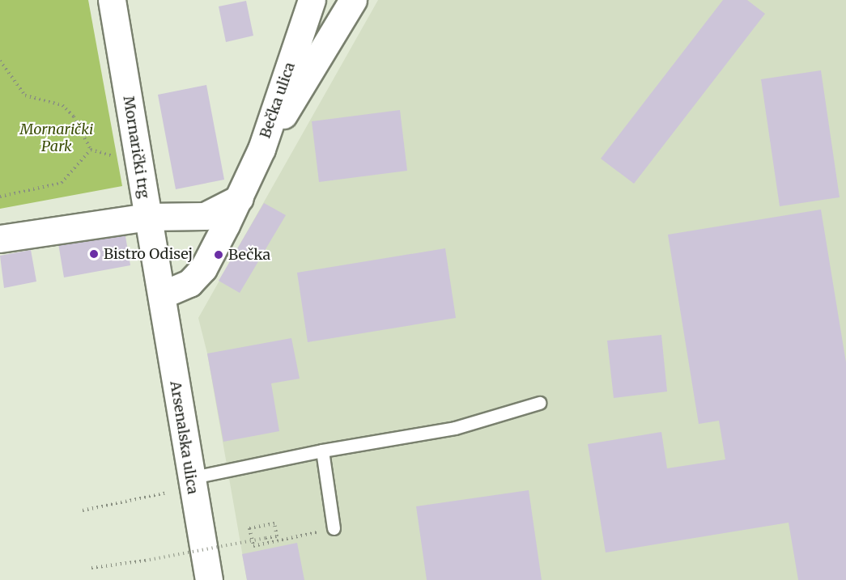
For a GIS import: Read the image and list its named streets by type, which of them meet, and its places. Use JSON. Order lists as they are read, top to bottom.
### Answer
{
  "streets": {
    "main road": ["Bečka ulica", "Mornarički trg", "Arsenalska ulica"]
  },
  "crossings": [
    ["Bečka ulica", "Mornarički trg"],
    ["Bečka ulica", "Arsenalska ulica"],
    ["Mornarički trg", "Arsenalska ulica"]
  ],
  "parks": ["Mornarički Park"],
  "places": ["Bistro Odisej", "Bečka"]
}
